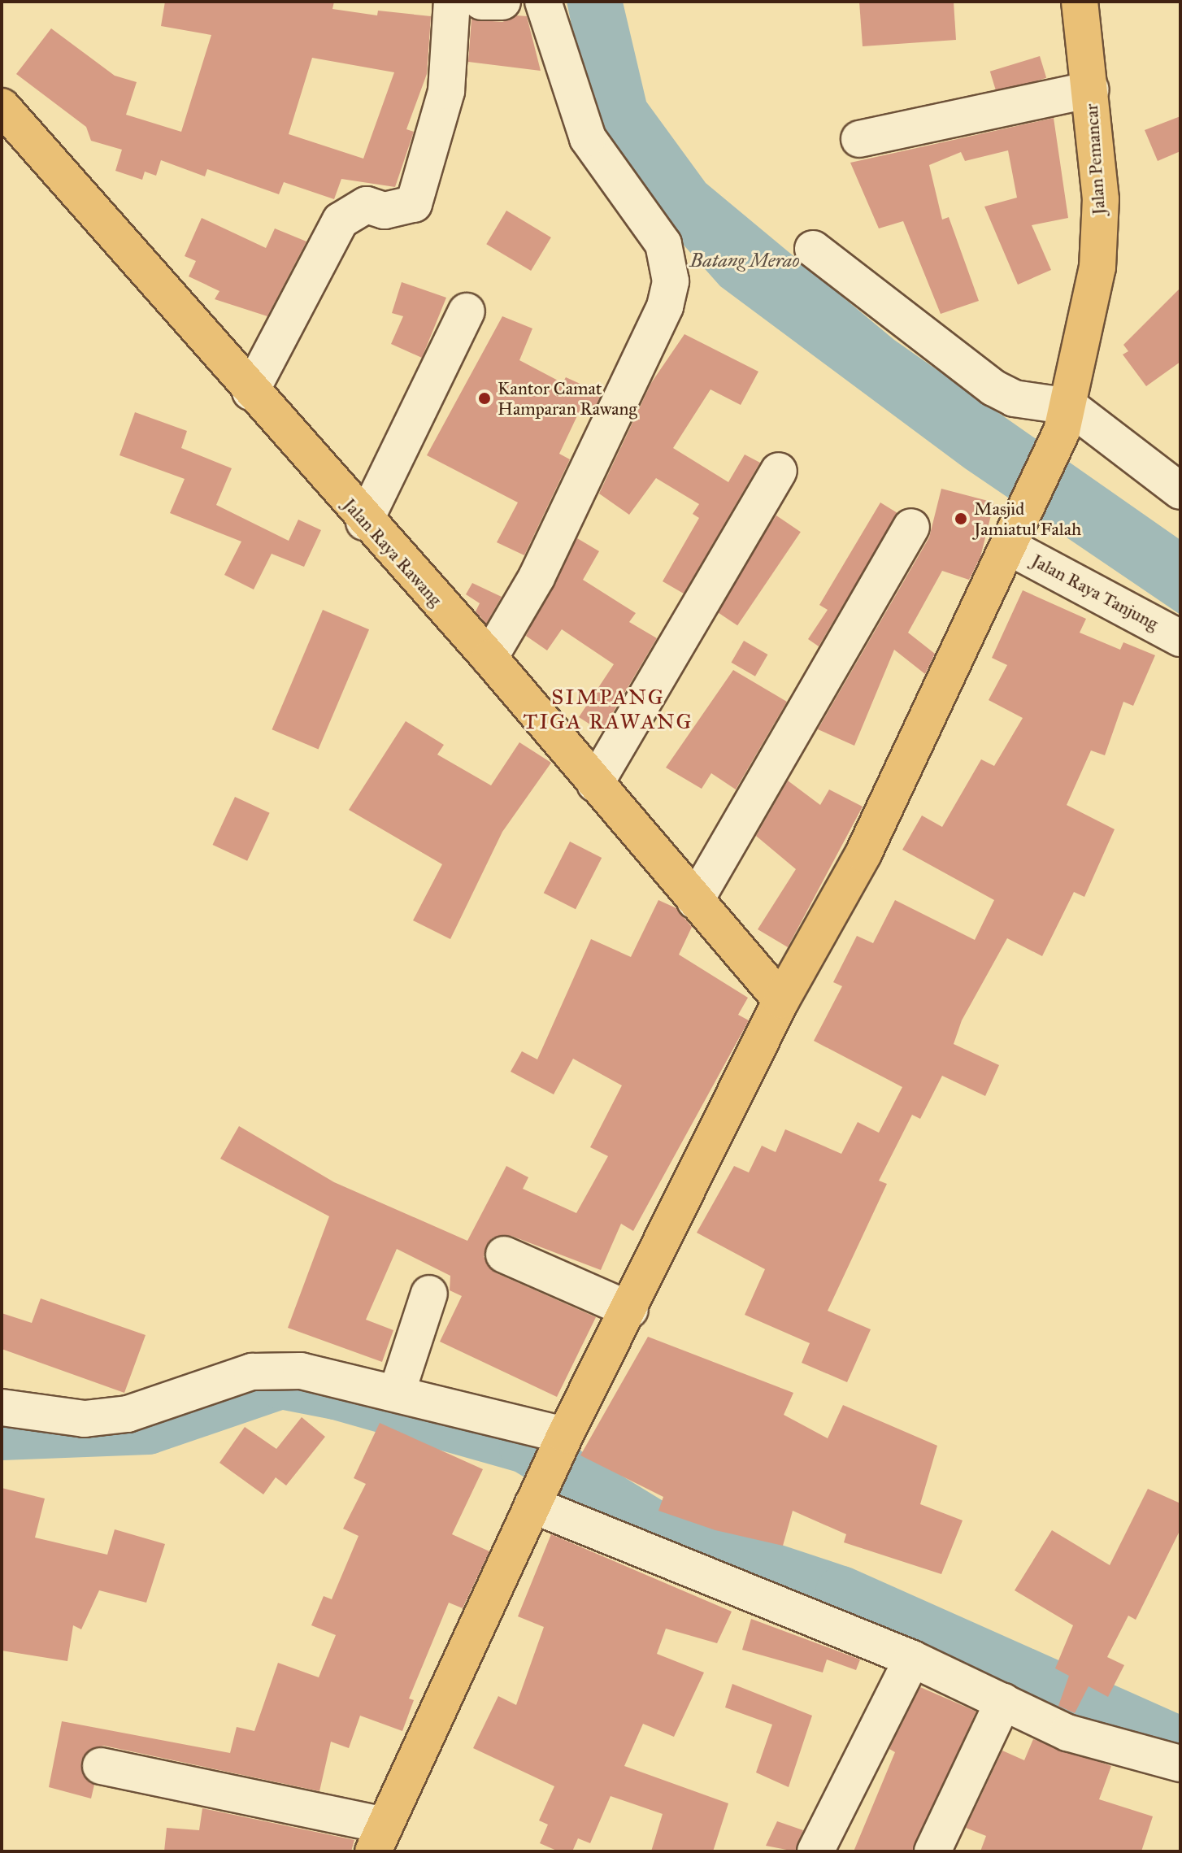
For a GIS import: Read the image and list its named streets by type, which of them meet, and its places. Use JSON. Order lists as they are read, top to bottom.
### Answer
{
  "streets": {
    "main road": ["Jalan Pemancar", "Jalan Raya Rawang"],
    "street": ["Jalan Raya Tanjung"]
  },
  "crossings": [
    ["Jalan Pemancar", "Jalan Raya Rawang"],
    ["Jalan Pemancar", "Jalan Raya Tanjung"]
  ],
  "districts": ["SIMPANG TIGA RAWANG"],
  "water": ["Batang Merao"],
  "places": ["Kantor Camat Hamparan Rawang", "Masjid Jamiatul Falah"]
}
